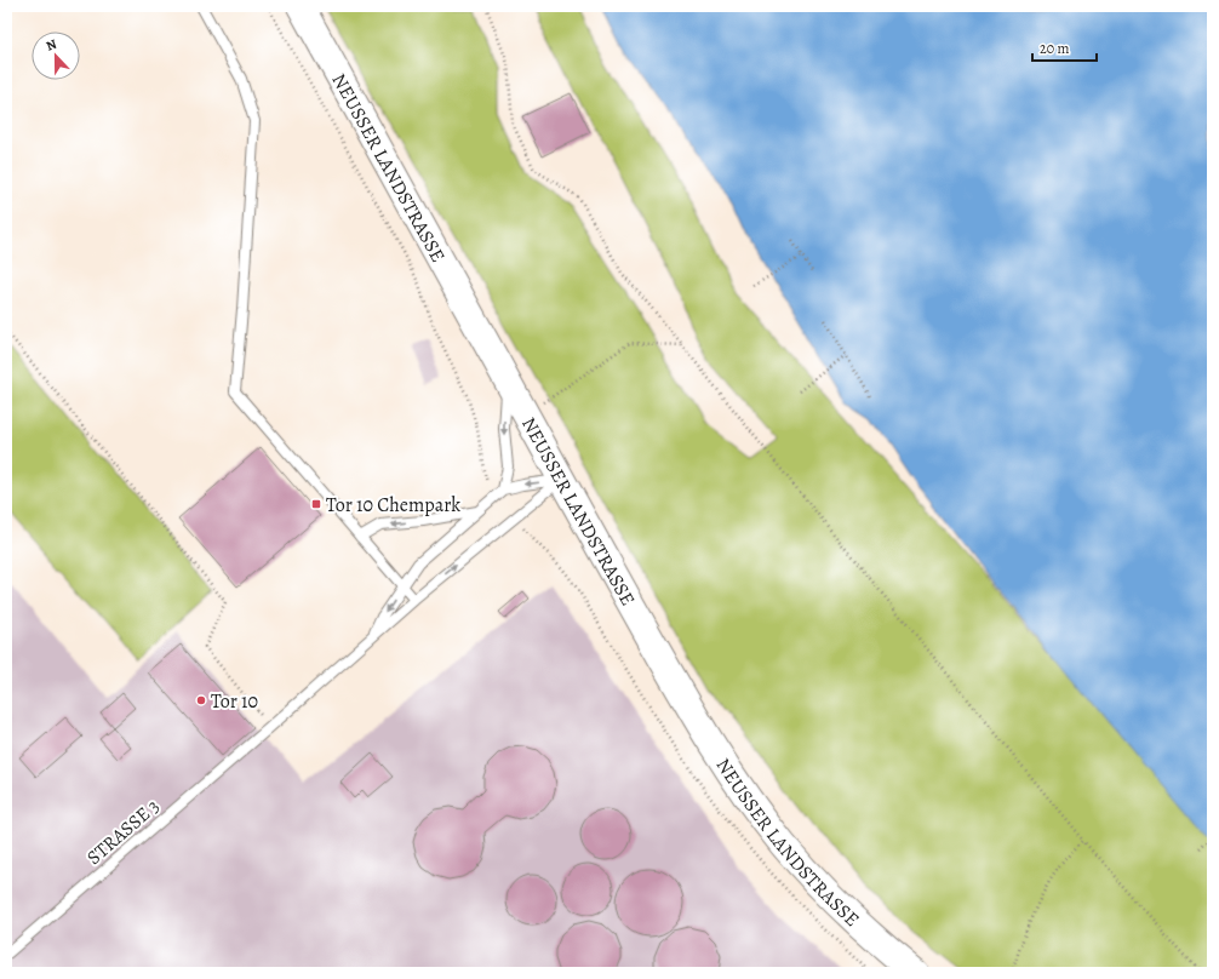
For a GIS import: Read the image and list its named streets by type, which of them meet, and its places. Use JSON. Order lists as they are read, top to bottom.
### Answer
{
  "streets": {
    "main road": ["NEUSSER LANDSTRASSE"],
    "lane": ["STRASSE 3"]
  },
  "crossings": [
    ["NEUSSER LANDSTRASSE", "STRASSE 3"]
  ],
  "places": {
    "transit": ["Tor 10 Chempark"],
    "other": ["Tor 10"]
  },
  "scale_bar": "20 m",
  "north": "top"
}
